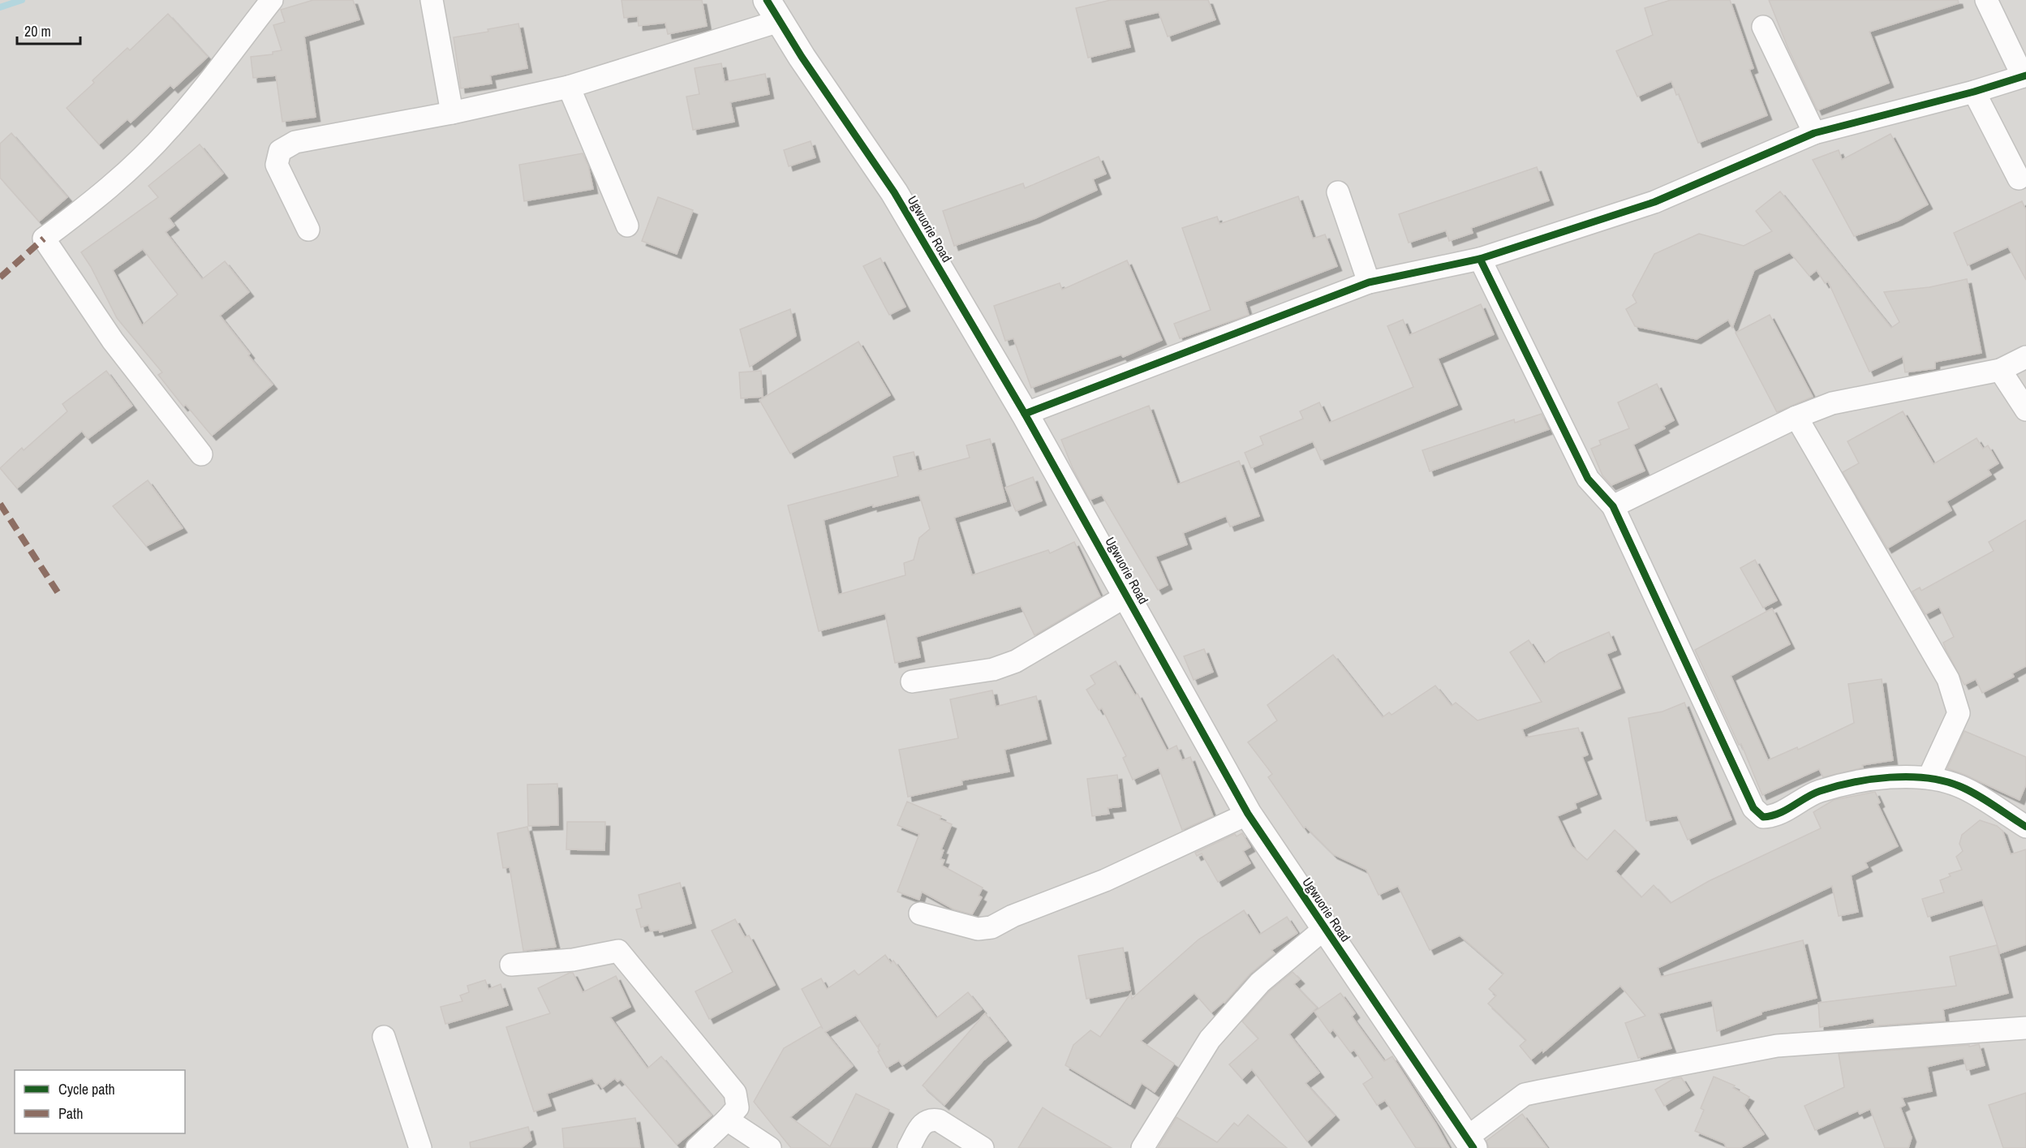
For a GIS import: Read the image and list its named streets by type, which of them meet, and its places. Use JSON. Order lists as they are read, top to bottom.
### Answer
{
  "streets": {
    "street": ["Ugwuorie Road"]
  },
  "legend": ["Cycle path", "Path"],
  "scale_bar": "20 m"
}
